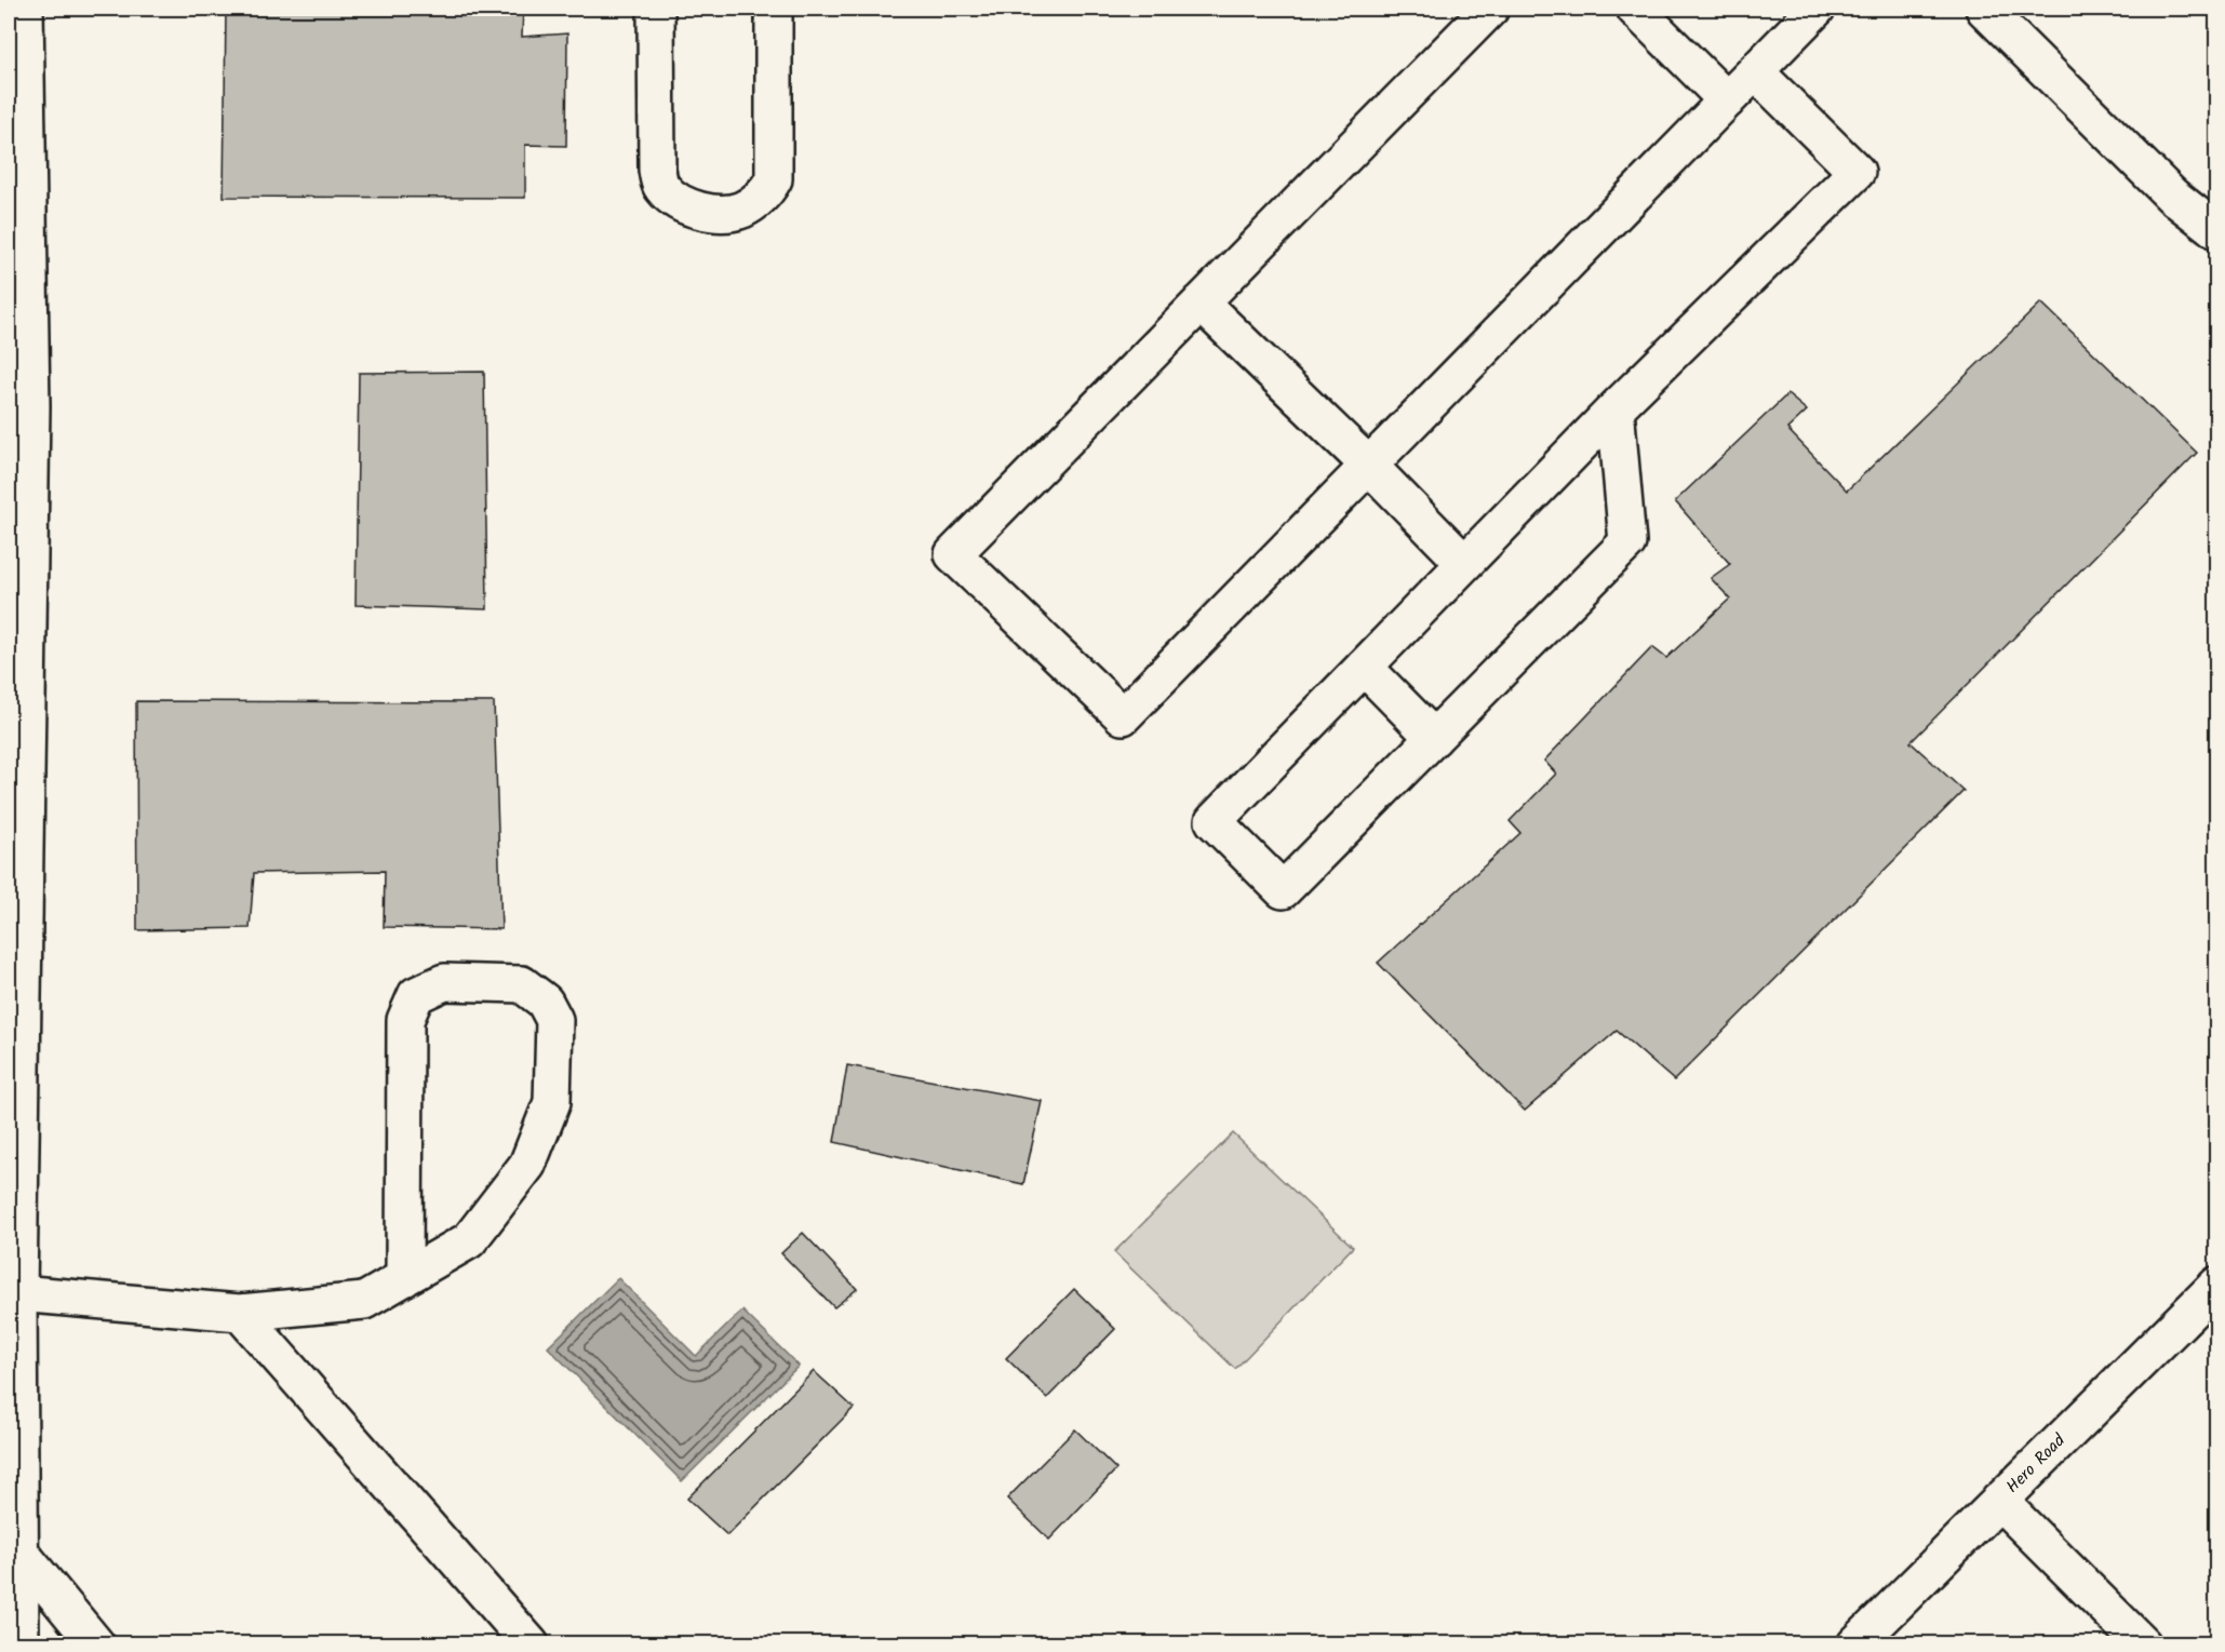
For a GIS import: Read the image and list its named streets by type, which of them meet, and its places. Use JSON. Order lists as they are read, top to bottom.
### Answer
{
  "streets": {
    "main road": ["Hero Road"]
  }
}
